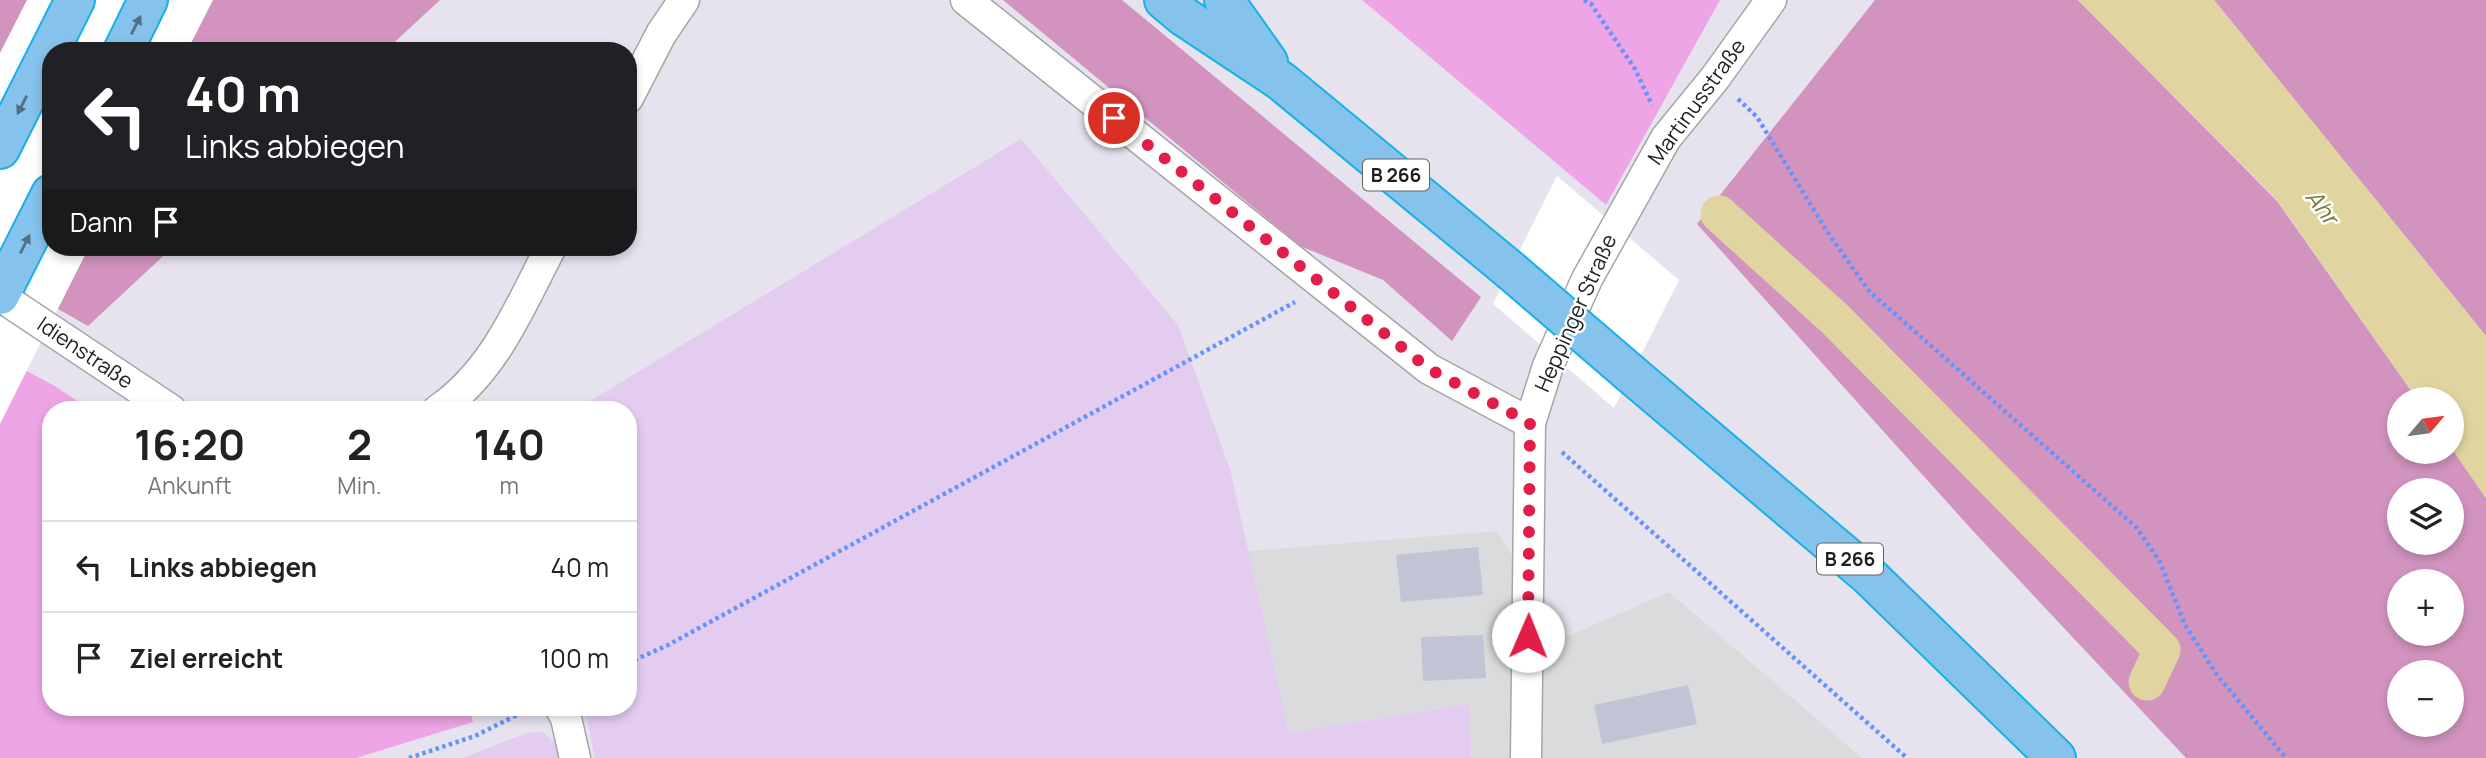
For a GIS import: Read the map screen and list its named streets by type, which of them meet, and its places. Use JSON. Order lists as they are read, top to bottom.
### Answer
{
  "streets": {
    "highway": ["B 266"],
    "street": ["Martinusstraße", "Heppinger Straße", "Idienstraße"]
  },
  "crossings": [
    ["Martinusstraße", "Heppinger Straße"]
  ],
  "water": ["Ahr"],
  "north": "top right",
  "page": {
    "turn": ["40 m", "Links abbiegen"],
    "then": "Dann",
    "map_buttons": ["+", "−"],
    "eta": [
      "16:20",
      "Ankunft",
      "2",
      "Min.",
      "140",
      "m"
    ],
    "list": [
      {
        "name": "Links abbiegen",
        "value": "40 m"
      },
      {
        "name": "Ziel erreicht",
        "value": "100 m"
      }
    ]
  }
}
